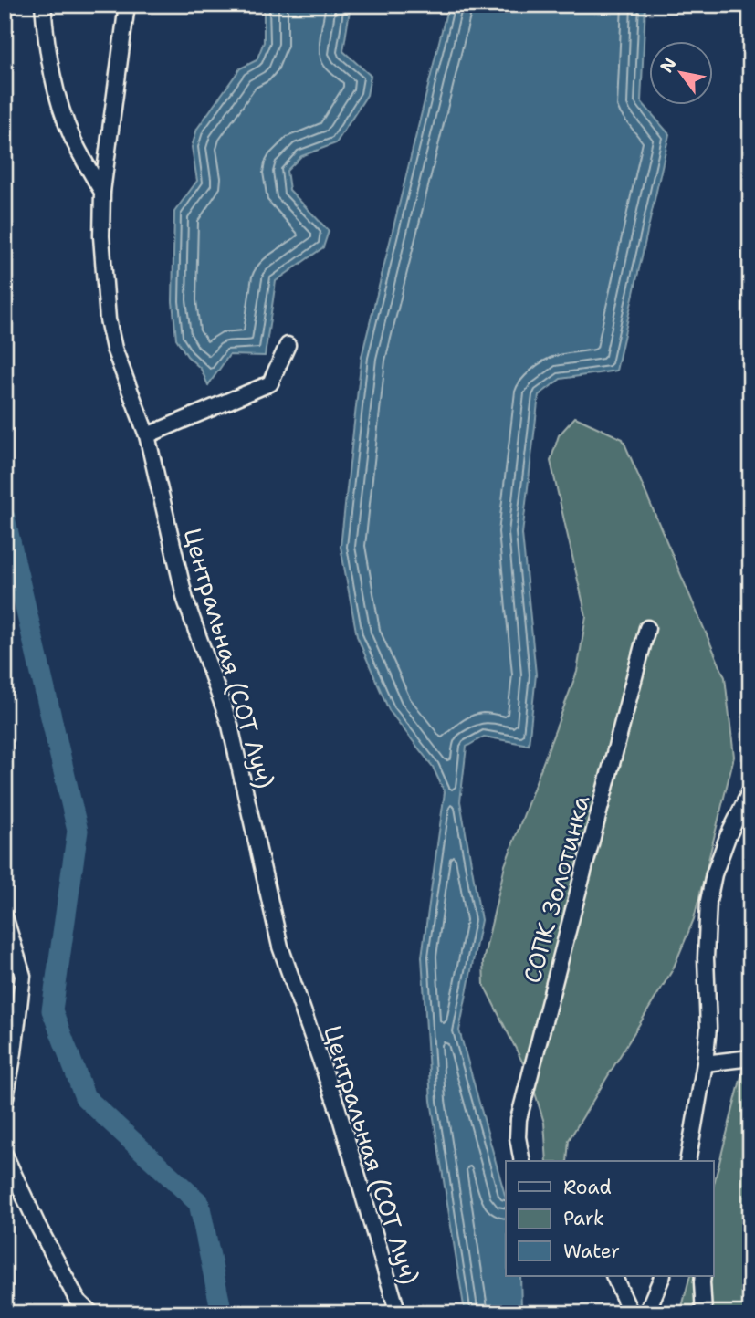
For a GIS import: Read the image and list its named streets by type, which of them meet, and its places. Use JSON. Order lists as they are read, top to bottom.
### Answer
{
  "streets": {
    "street": ["Центральная (СОТ Луч)", "СОПК Золотинка"]
  },
  "legend": ["Road", "Park", "Water"],
  "north": "top left"
}
